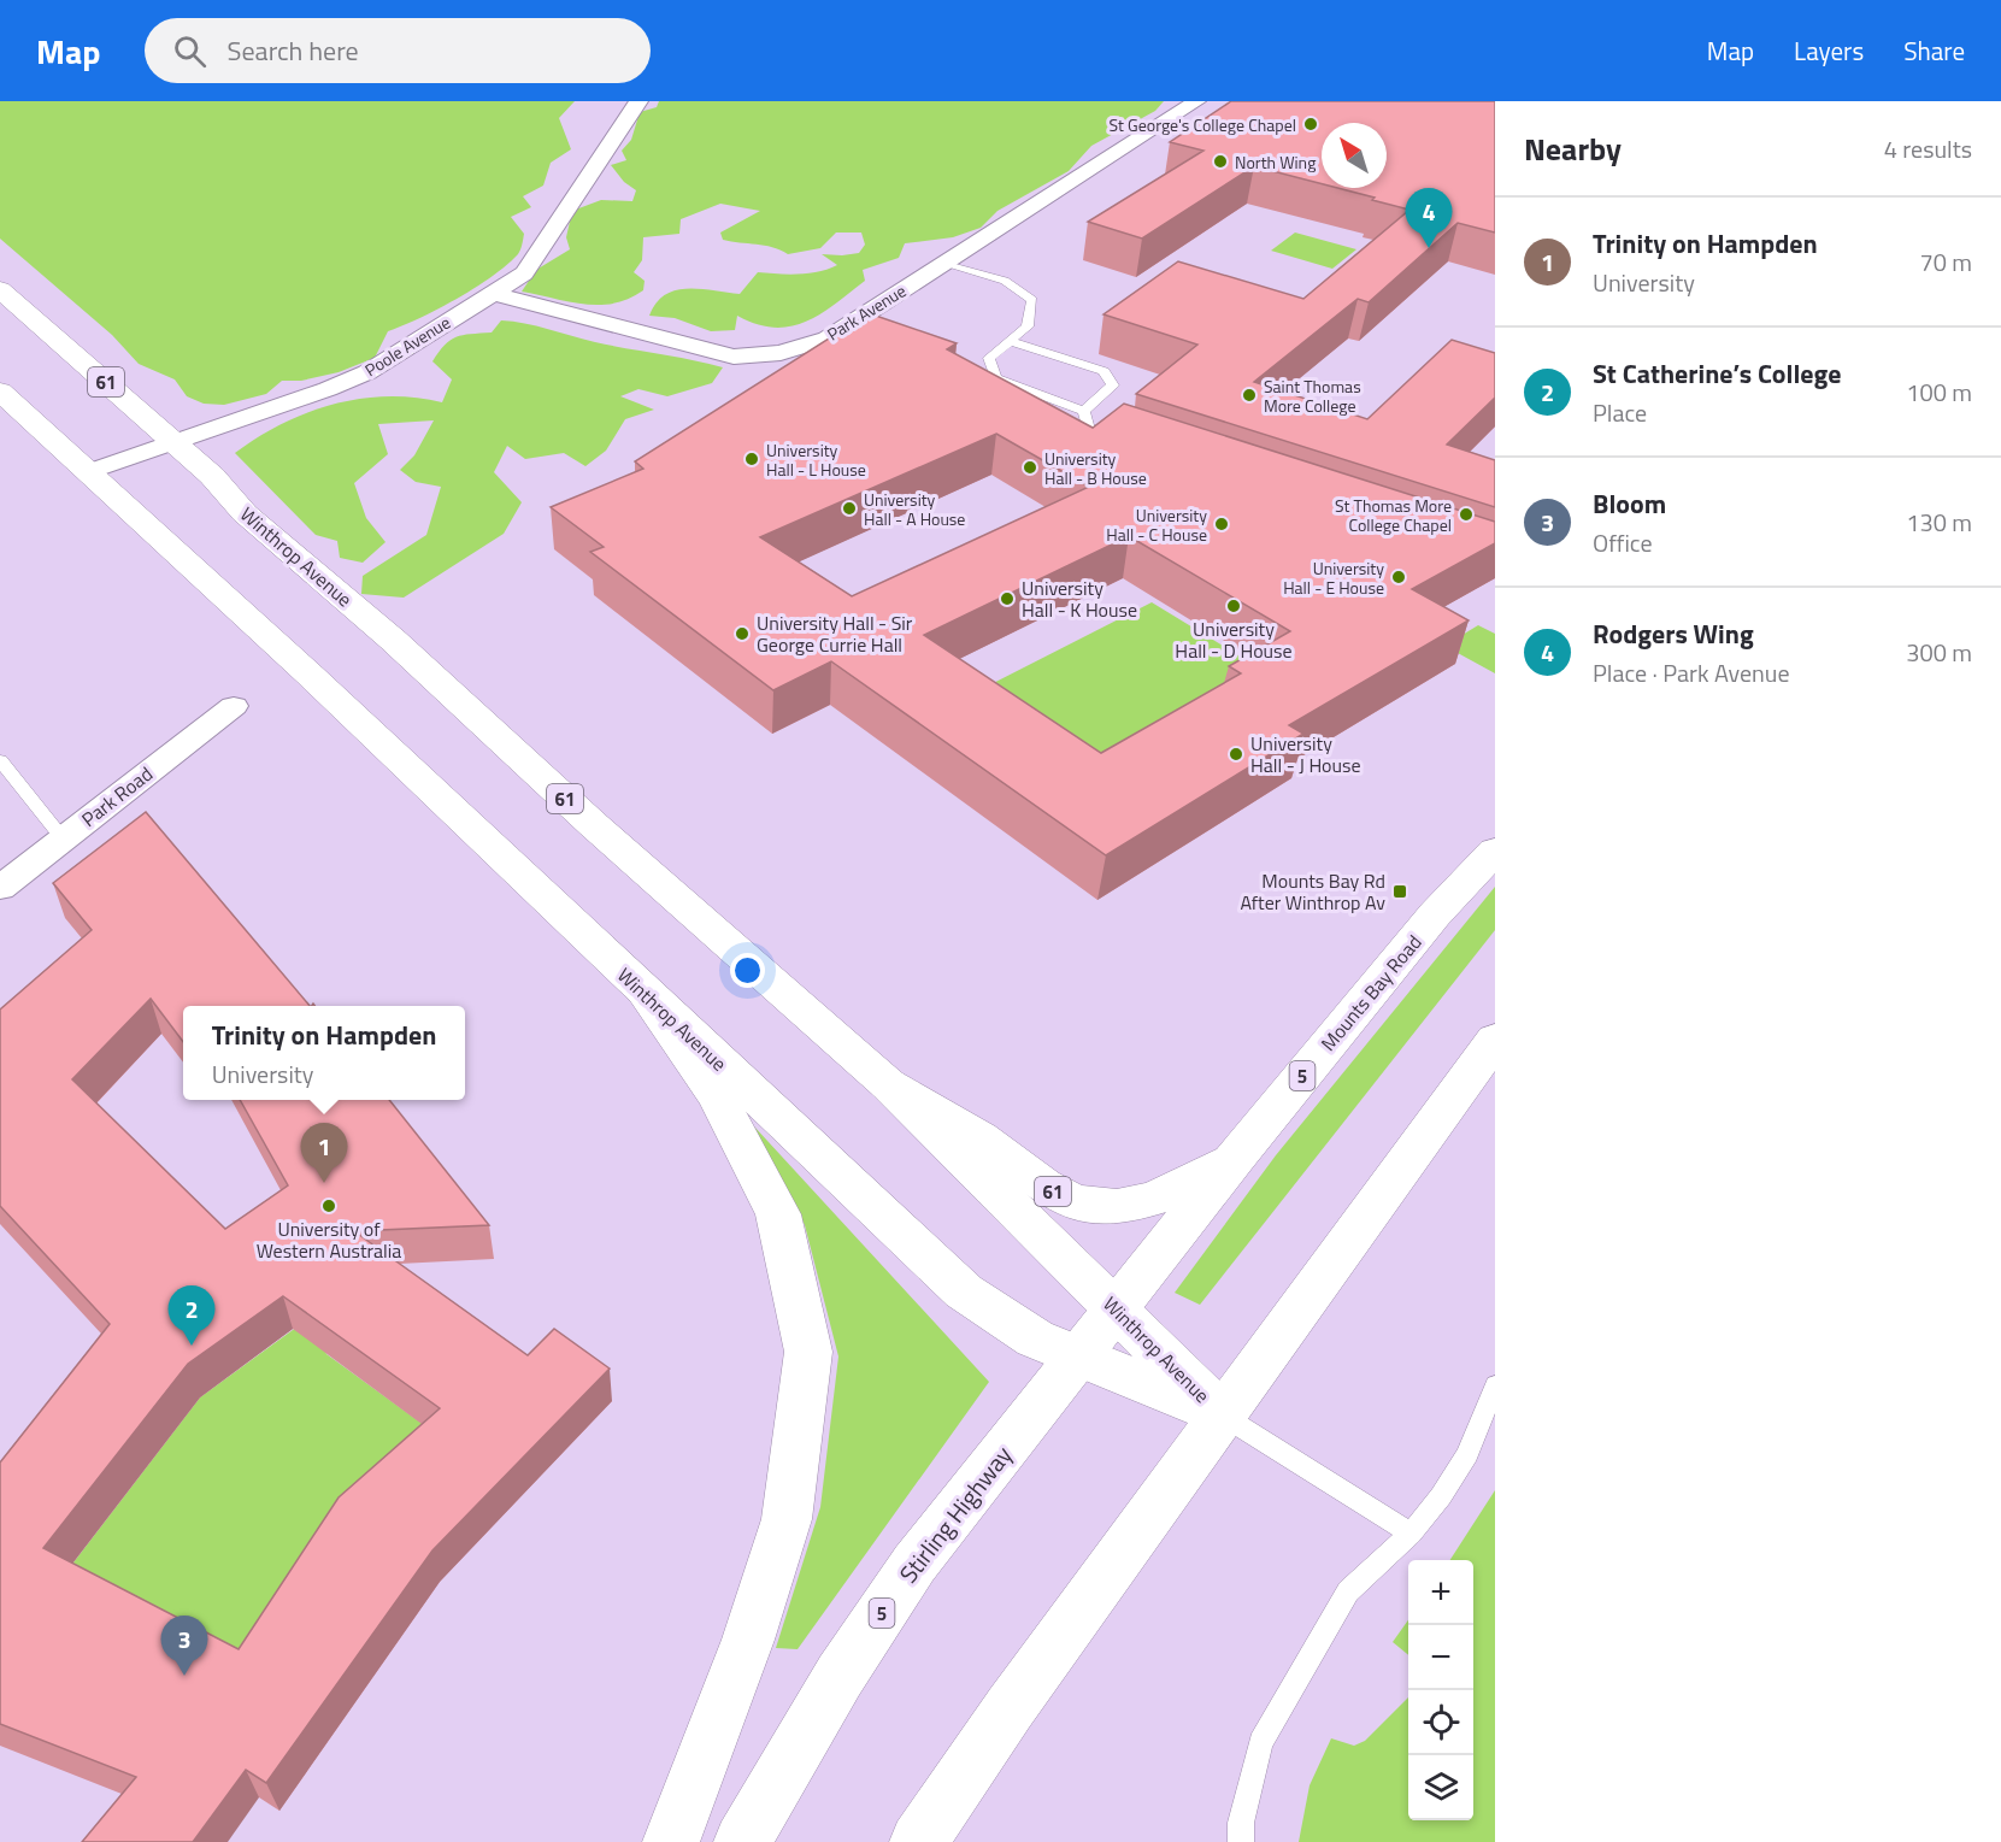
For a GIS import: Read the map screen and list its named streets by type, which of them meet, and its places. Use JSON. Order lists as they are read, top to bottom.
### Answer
{
  "streets": {
    "main road": [
      "61",
      "Winthrop Avenue",
      "Mounts Bay Road",
      "5",
      "Stirling Highway"
    ],
    "street": ["Park Avenue", "Poole Avenue", "Park Road"]
  },
  "crossings": [
    ["Park Avenue", "Poole Avenue"],
    ["Poole Avenue", "Winthrop Avenue"],
    ["61", "Winthrop Avenue"],
    ["61", "Mounts Bay Road"],
    ["Winthrop Avenue", "Mounts Bay Road"],
    ["Winthrop Avenue", "Stirling Highway"],
    ["Mounts Bay Road", "Stirling Highway"]
  ],
  "places": {
    "other": [
      "St George's College Chapel",
      "North Wing",
      "Saint Thomas More College",
      "University Hall - L House",
      "University Hall - B House",
      "University Hall - A House",
      "St Thomas More College Chapel",
      "University Hall - C House",
      "University Hall - E House",
      "University Hall - K House",
      "University Hall - D House",
      "University Hall - Sir George Currie Hall",
      "University Hall - J House",
      "University of Western Australia"
    ],
    "transit": ["Mounts Bay Rd After Winthrop Av"]
  },
  "north": "top left",
  "page": {
    "header": "Map",
    "search": "Search here",
    "nav": ["Map", "Layers", "Share"],
    "heading": ["Nearby", "4 results"],
    "pins": [
      "4",
      "1",
      "2",
      "3"
    ],
    "list": [
      {
        "mark": "1",
        "name": "Trinity on Hampden",
        "note": "University",
        "value": "70 m"
      },
      {
        "mark": "2",
        "name": "St Catherine’s College",
        "note": "Place",
        "value": "100 m"
      },
      {
        "mark": "3",
        "name": "Bloom",
        "note": "Office",
        "value": "130 m"
      },
      {
        "mark": "4",
        "name": "Rodgers Wing",
        "note": "Place · Park Avenue",
        "value": "300 m"
      }
    ],
    "popup": ["Trinity on Hampden", "University"],
    "map_buttons": ["+", "−"]
  }
}
